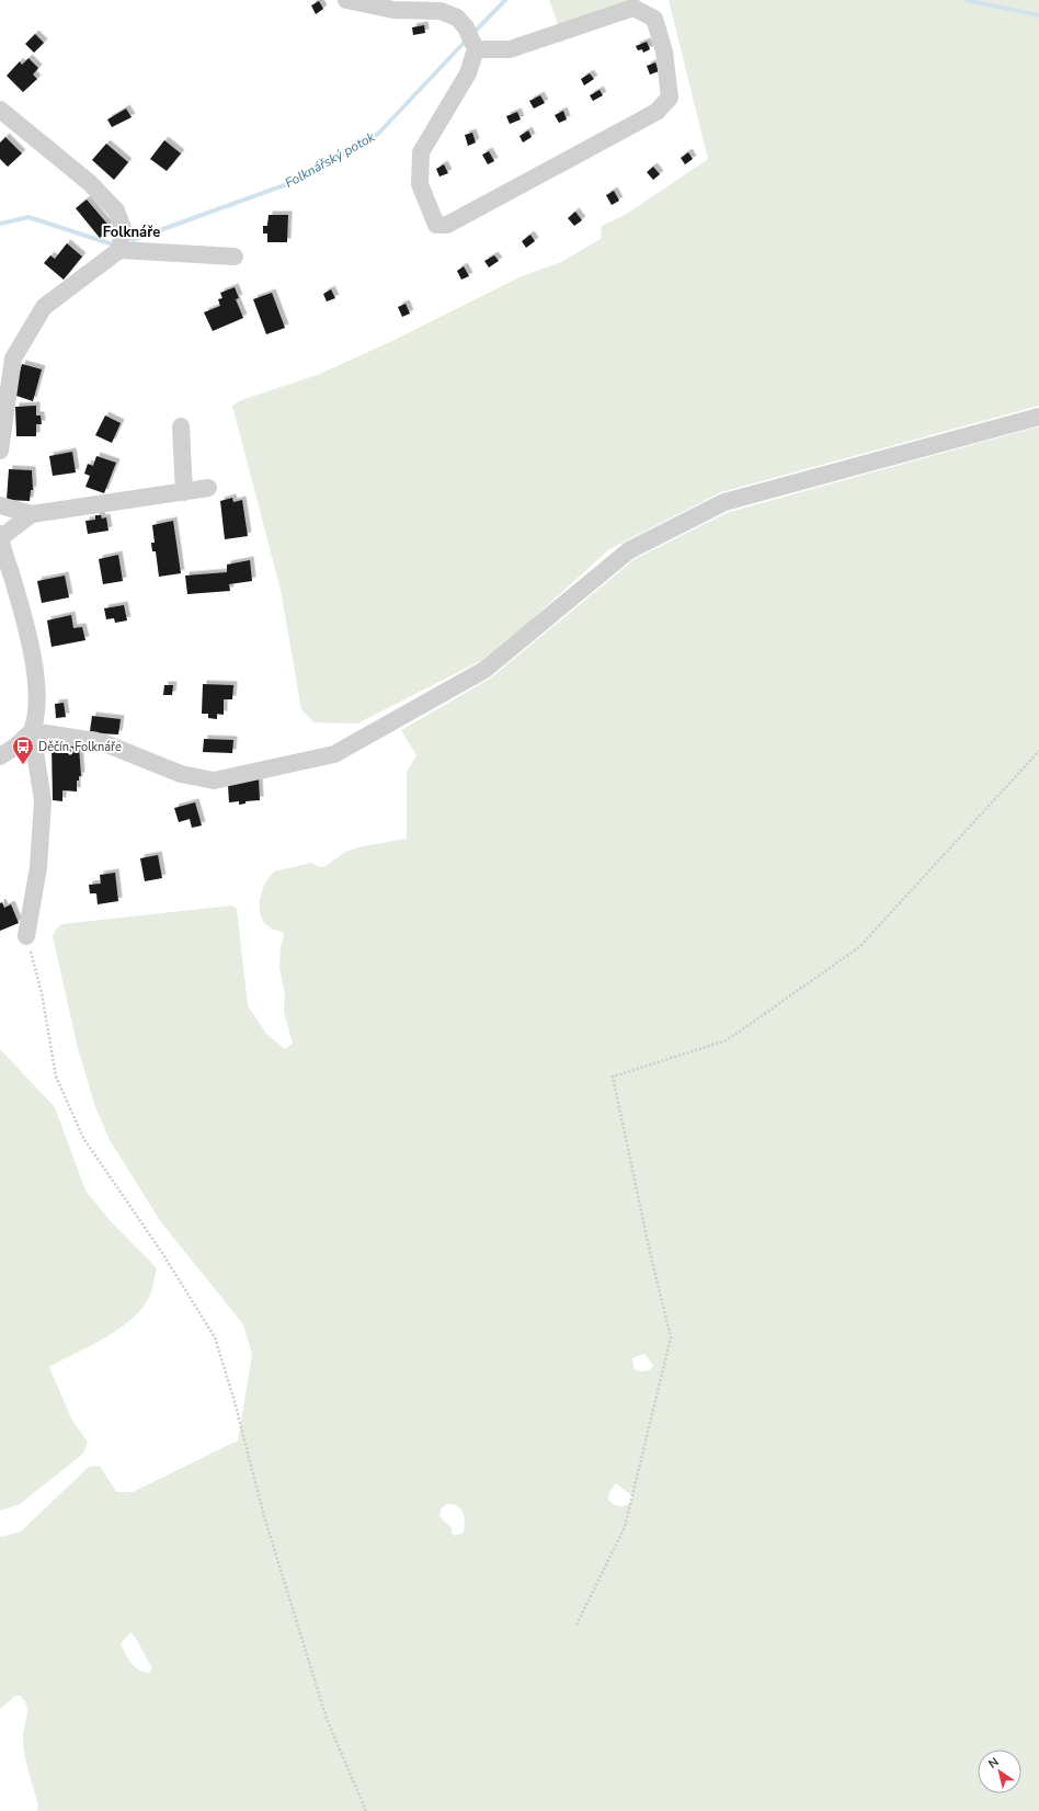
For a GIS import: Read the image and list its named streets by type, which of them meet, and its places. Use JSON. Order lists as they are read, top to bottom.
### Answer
{
  "districts": ["Folknáře"],
  "water": ["Folknářský potok"],
  "places": {
    "bus stop": ["Děčín, Folknáře"]
  },
  "north": "top left"
}
